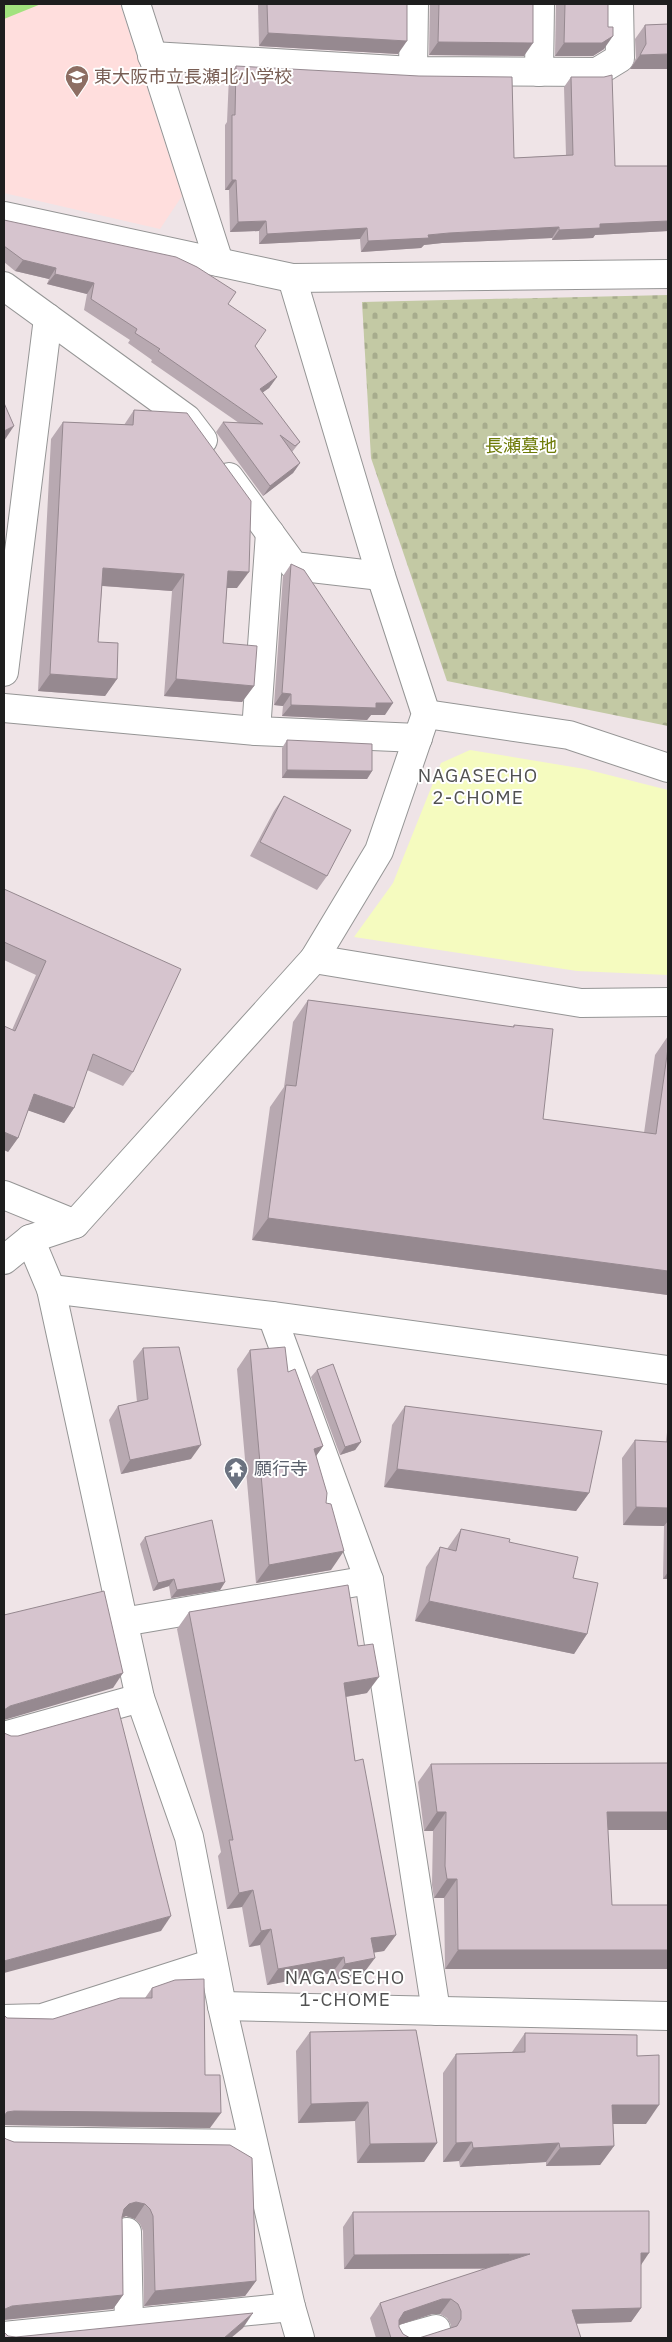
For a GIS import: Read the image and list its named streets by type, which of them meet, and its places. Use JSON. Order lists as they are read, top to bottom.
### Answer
{
  "districts": ["NAGASECHO 2-CHOME", "NAGASECHO 1-CHOME"],
  "parks": ["長瀬墓地"],
  "places": {
    "school or university": ["東大阪市立長瀬北小学校"],
    "temple": ["願行寺"]
  }
}
